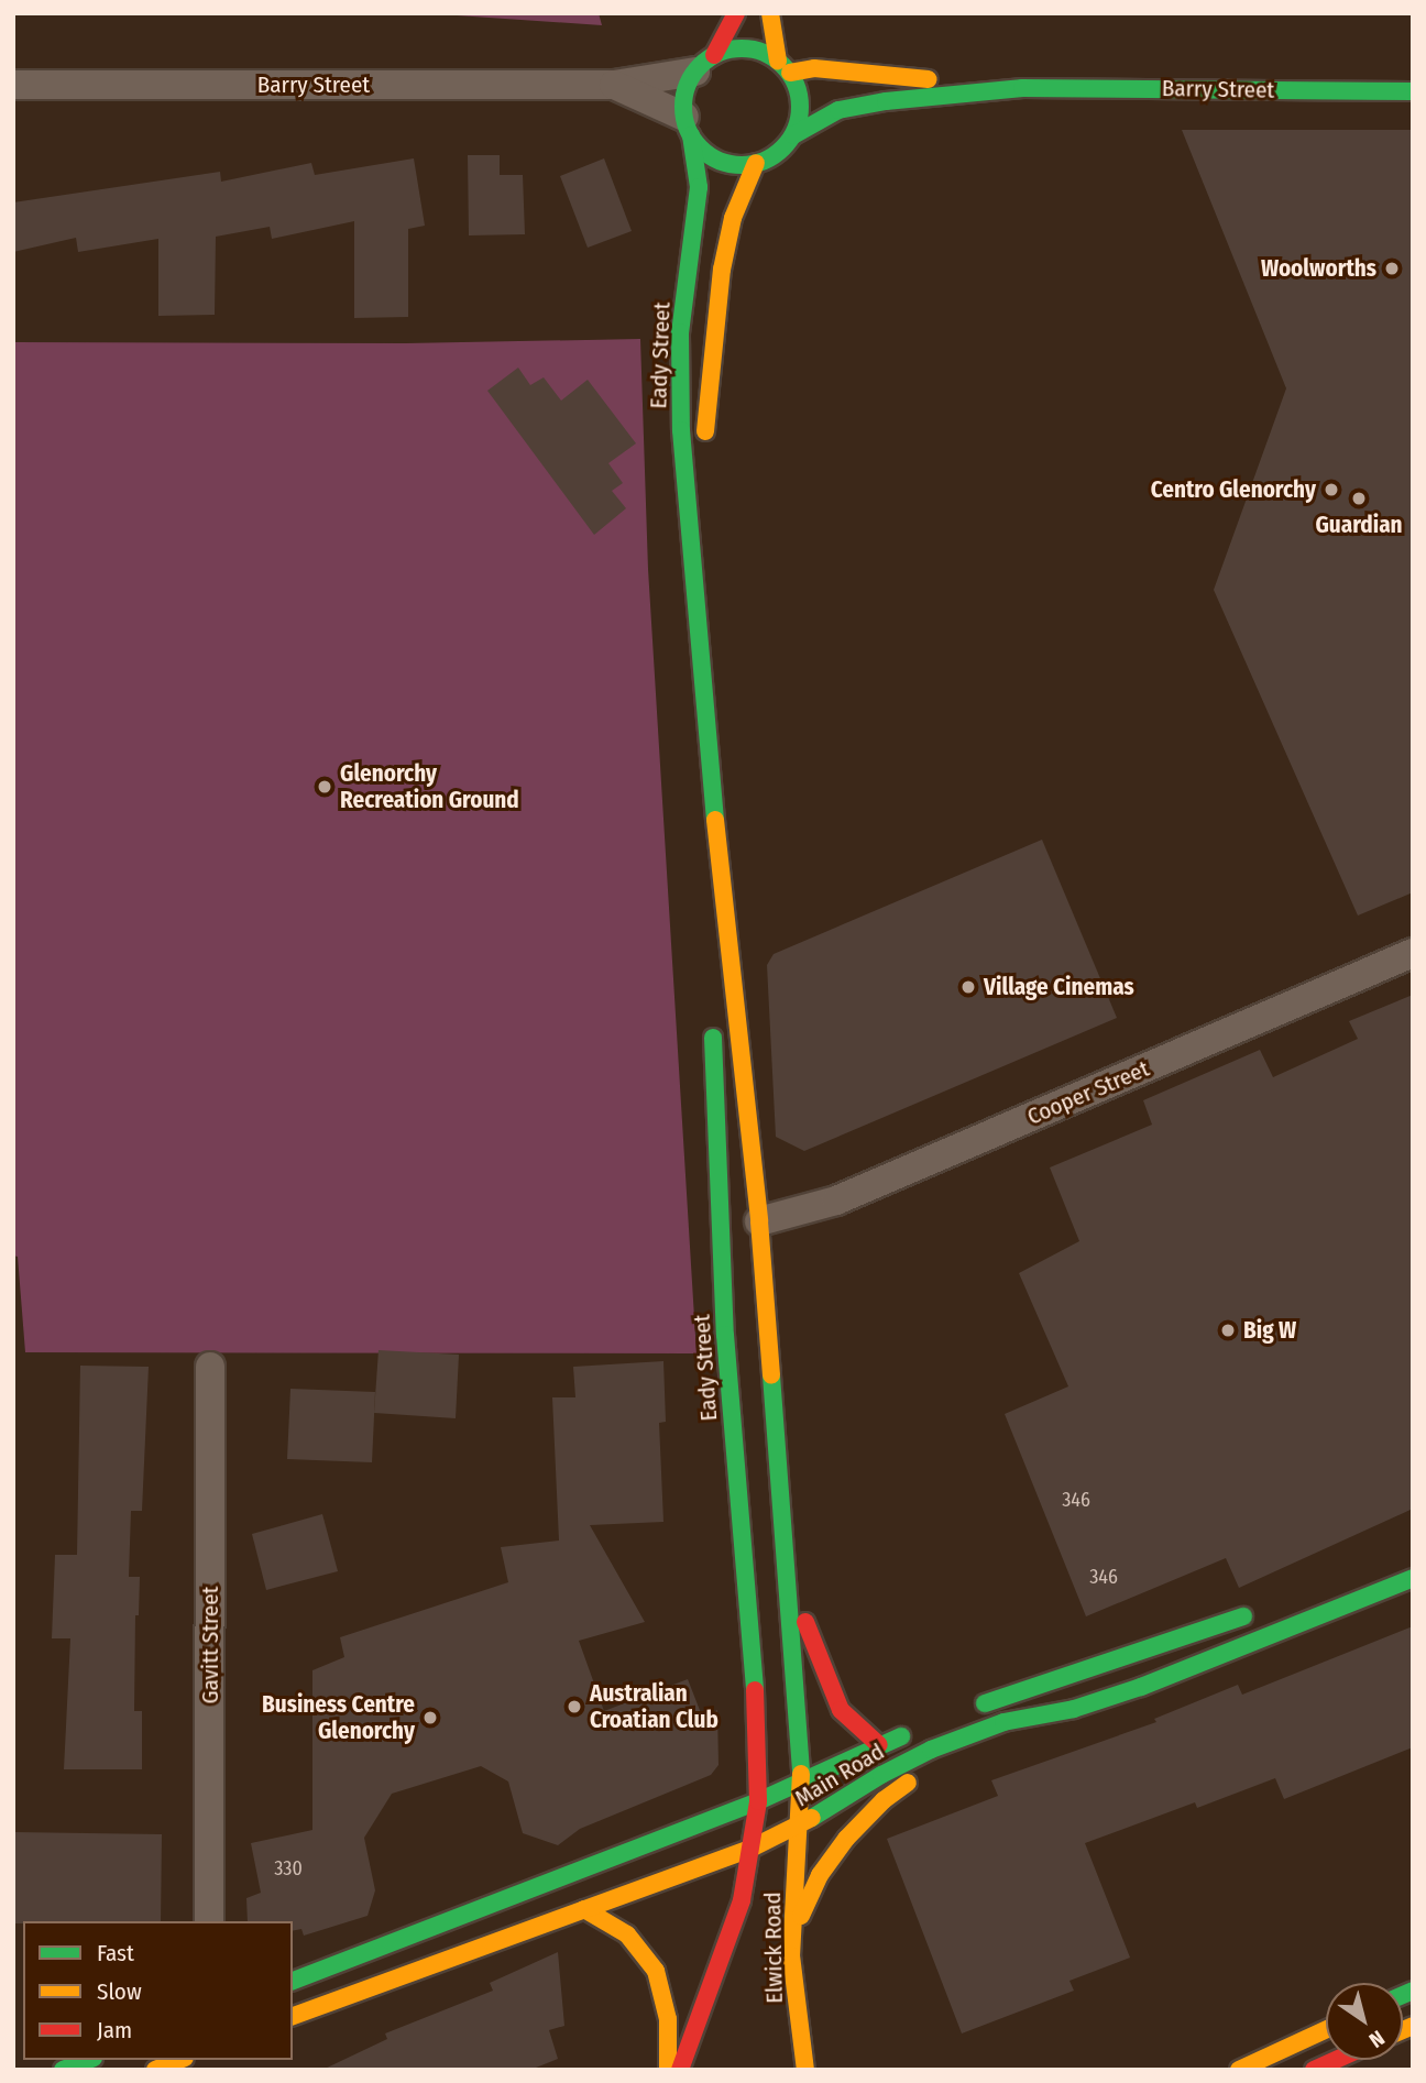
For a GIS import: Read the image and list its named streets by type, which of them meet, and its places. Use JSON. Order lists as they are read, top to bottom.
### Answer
{
  "streets": {
    "main road": [
      "Barry Street",
      "Eady Street",
      "Main Road",
      "Elwick Road"
    ],
    "street": ["Cooper Street", "Gavitt Street"]
  },
  "crossings": [
    ["Barry Street", "Eady Street"],
    ["Eady Street", "Cooper Street"],
    ["Eady Street", "Main Road"],
    ["Eady Street", "Elwick Road"],
    ["Main Road", "Elwick Road"]
  ],
  "places": [
    "Woolworths",
    "Centro Glenorchy",
    "Guardian",
    "Glenorchy Recreation Ground",
    "Village Cinemas",
    "Big W",
    "Australian Croatian Club",
    "Business Centre Glenorchy"
  ],
  "house_numbers": ["346", "346", "330"],
  "legend": ["Fast", "Slow", "Jam"],
  "north": "bottom right"
}
